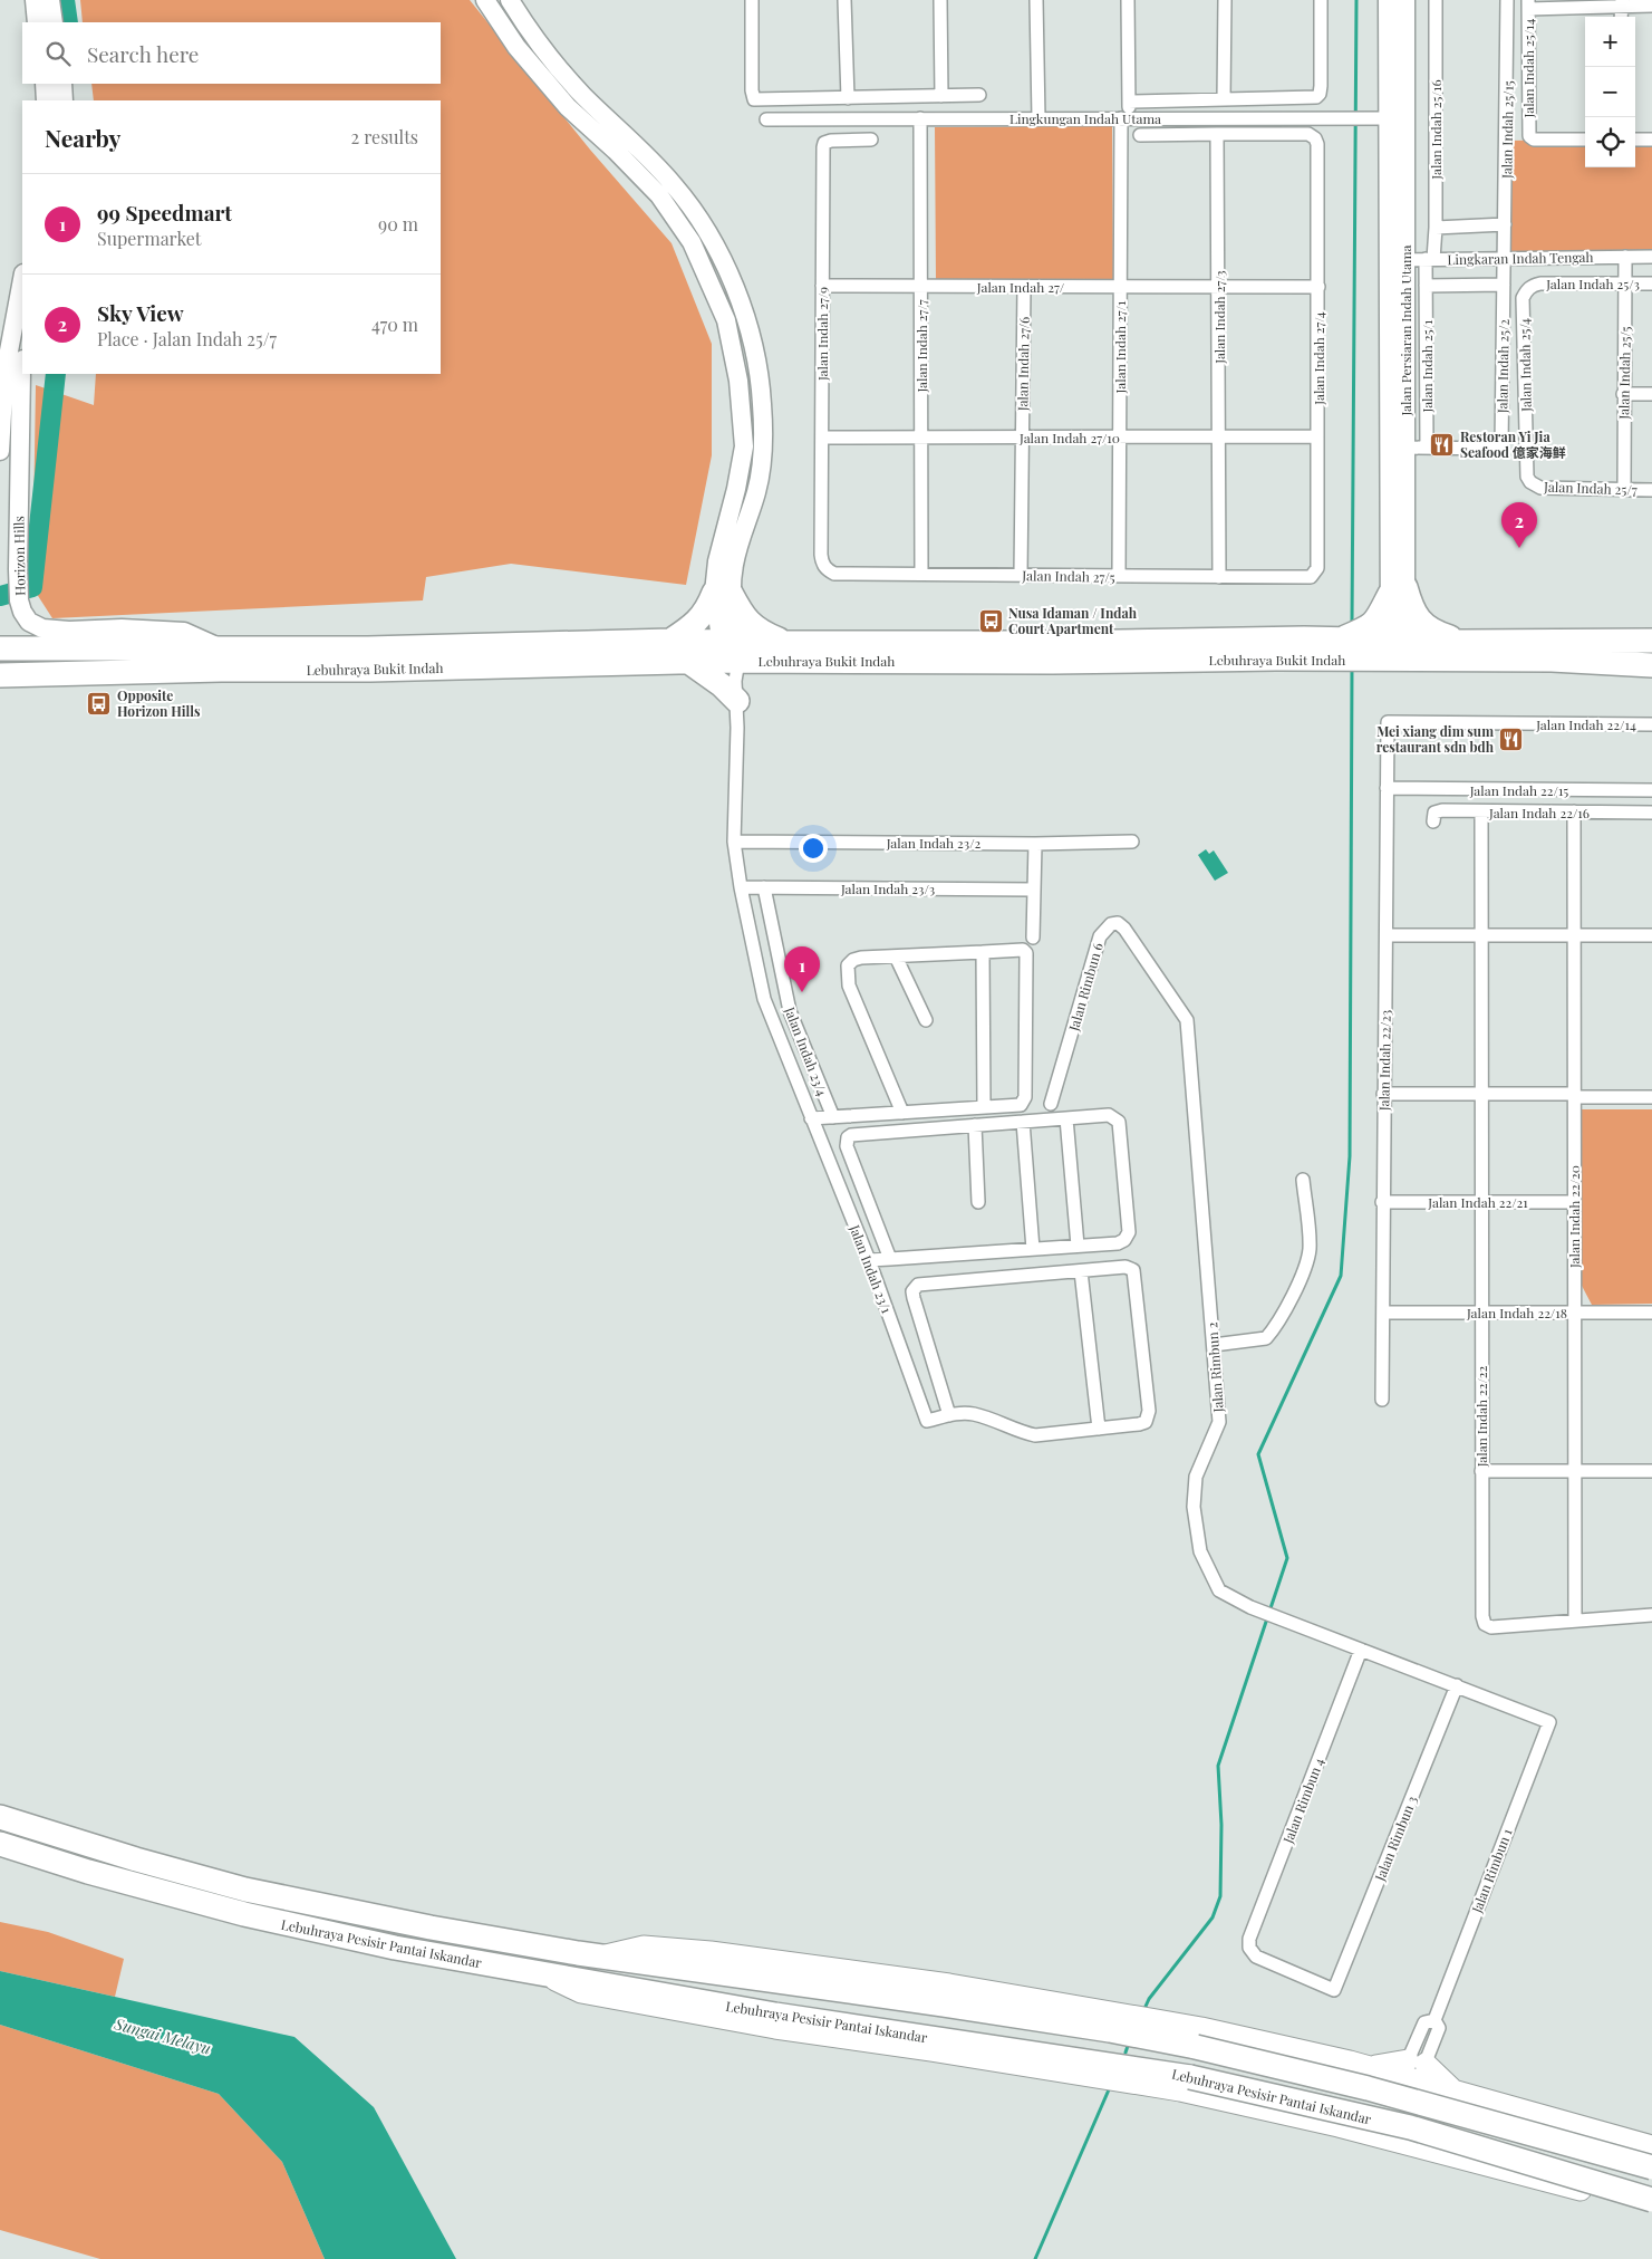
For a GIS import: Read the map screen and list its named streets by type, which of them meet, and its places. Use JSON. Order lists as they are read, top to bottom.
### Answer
{
  "streets": {
    "highway": ["Lebuhraya Bukit Indah", "Lebuhraya Pesisir Pantai Iskandar"],
    "main road": ["Jalan Persiaran Indah Utama", "Horizon Hills"],
    "street": [
      "Jalan Indah 25/14",
      "Lingkungan Indah Utama",
      "Jalan Indah 25/16",
      "Jalan Indah 25/15",
      "Lingkaran Indah Tengah",
      "Jalan Indah 25/3",
      "Jalan Indah 27/",
      "Jalan Indah 27/3",
      "Jalan Indah 27/9",
      "Jalan Indah 27/7",
      "Jalan Indah 27/1",
      "Jalan Indah 27/4",
      "Jalan Indah 27/6",
      "Jalan Indah 25/4",
      "Jalan Indah 25/1",
      "Jalan Indah 25/2",
      "Jalan Indah 25/5",
      "Jalan Indah 27/10",
      "Jalan Indah 25/7",
      "Jalan Indah 27/5",
      "Jalan Indah 22/14",
      "Jalan Indah 22/15",
      "Jalan Indah 22/16",
      "Jalan Indah 23/2",
      "Jalan Indah 23/3",
      "Jalan Rimbun 6",
      "Jalan Indah 23/4",
      "Jalan Indah 22/23",
      "Jalan Indah 22/21",
      "Jalan Indah 22/20",
      "Jalan Indah 23/1",
      "Jalan Indah 22/18",
      "Jalan Rimbun 2",
      "Jalan Indah 22/22",
      "Jalan Rimbun 4",
      "Jalan Rimbun 3",
      "Jalan Rimbun 1"
    ]
  },
  "crossings": [
    ["Lingkungan Indah Utama", "Jalan Persiaran Indah Utama"],
    ["Lingkungan Indah Utama", "Jalan Indah 27/7"],
    ["Lingkungan Indah Utama", "Jalan Indah 27/1"],
    ["Jalan Indah 25/16", "Lingkaran Indah Tengah"],
    ["Jalan Indah 25/16", "Jalan Indah 25/1"],
    ["Jalan Indah 25/15", "Lingkaran Indah Tengah"],
    ["Jalan Indah 25/15", "Jalan Indah 25/2"],
    ["Lingkaran Indah Tengah", "Jalan Persiaran Indah Utama"],
    ["Lingkaran Indah Tengah", "Jalan Indah 25/1"],
    ["Lingkaran Indah Tengah", "Jalan Indah 25/2"],
    ["Lingkaran Indah Tengah", "Jalan Indah 25/5"],
    ["Jalan Indah 25/3", "Jalan Indah 25/4"],
    ["Jalan Indah 25/3", "Jalan Indah 25/5"],
    ["Jalan Indah 27/", "Jalan Indah 27/3"],
    ["Jalan Indah 27/", "Jalan Indah 27/9"],
    ["Jalan Indah 27/", "Jalan Indah 27/7"],
    ["Jalan Indah 27/", "Jalan Indah 27/1"],
    ["Jalan Indah 27/", "Jalan Indah 27/4"],
    ["Jalan Indah 27/", "Jalan Indah 27/6"],
    ["Jalan Indah 27/3", "Jalan Indah 27/4"],
    ["Jalan Indah 27/3", "Jalan Indah 27/10"],
    ["Jalan Indah 27/3", "Jalan Indah 27/5"],
    ["Jalan Persiaran Indah Utama", "Lebuhraya Bukit Indah"],
    ["Jalan Indah 27/9", "Jalan Indah 27/10"],
    ["Jalan Indah 27/9", "Jalan Indah 27/5"],
    ["Jalan Indah 27/7", "Jalan Indah 27/10"],
    ["Jalan Indah 27/7", "Jalan Indah 27/5"],
    ["Jalan Indah 27/1", "Jalan Indah 27/10"],
    ["Jalan Indah 27/1", "Jalan Indah 27/5"],
    ["Jalan Indah 27/4", "Jalan Indah 27/10"],
    ["Jalan Indah 27/4", "Jalan Indah 27/5"],
    ["Jalan Indah 27/6", "Jalan Indah 27/10"],
    ["Jalan Indah 27/6", "Jalan Indah 27/5"],
    ["Jalan Indah 25/4", "Jalan Indah 25/7"],
    ["Jalan Indah 25/1", "Jalan Indah 25/2"],
    ["Jalan Indah 25/5", "Jalan Indah 25/7"],
    ["Horizon Hills", "Lebuhraya Bukit Indah"],
    ["Lebuhraya Bukit Indah", "Jalan Indah 23/1"],
    ["Jalan Indah 22/14", "Jalan Indah 22/23"],
    ["Jalan Indah 22/15", "Jalan Indah 22/23"],
    ["Jalan Indah 22/16", "Jalan Indah 22/20"],
    ["Jalan Indah 22/16", "Jalan Indah 22/22"],
    ["Jalan Indah 23/2", "Jalan Indah 23/1"],
    ["Jalan Indah 23/3", "Jalan Indah 23/4"],
    ["Jalan Indah 23/3", "Jalan Indah 23/1"],
    ["Jalan Rimbun 6", "Jalan Rimbun 2"],
    ["Jalan Indah 22/23", "Jalan Indah 22/21"],
    ["Jalan Indah 22/23", "Jalan Indah 22/18"],
    ["Jalan Indah 22/21", "Jalan Indah 22/20"],
    ["Jalan Indah 22/21", "Jalan Indah 22/22"],
    ["Jalan Indah 22/20", "Jalan Indah 22/18"],
    ["Jalan Indah 22/20", "Jalan Indah 22/22"],
    ["Jalan Indah 22/18", "Jalan Indah 22/22"],
    ["Jalan Rimbun 2", "Jalan Rimbun 4"],
    ["Jalan Rimbun 2", "Jalan Rimbun 3"],
    ["Jalan Rimbun 2", "Jalan Rimbun 1"],
    ["Jalan Rimbun 4", "Jalan Rimbun 3"]
  ],
  "water": ["Sungai Melayu"],
  "places": {
    "restaurant": ["Restoran Yi Jia Seafood 億家海鲜", "Mei xiang dim sum restaurant sdn bdh"],
    "bus stop": ["Nusa Idaman / Indah Court Apartment", "Opposite Horizon Hills"]
  },
  "page": {
    "map_buttons": ["+", "−"],
    "search": "Search here",
    "heading": ["Nearby", "2 results"],
    "list": [
      {
        "mark": "1",
        "name": "99 Speedmart",
        "note": "Supermarket",
        "value": "90 m"
      },
      {
        "mark": "2",
        "name": "Sky View",
        "note": "Place · Jalan Indah 25/7",
        "value": "470 m"
      }
    ],
    "pins": ["2", "1"]
  }
}
